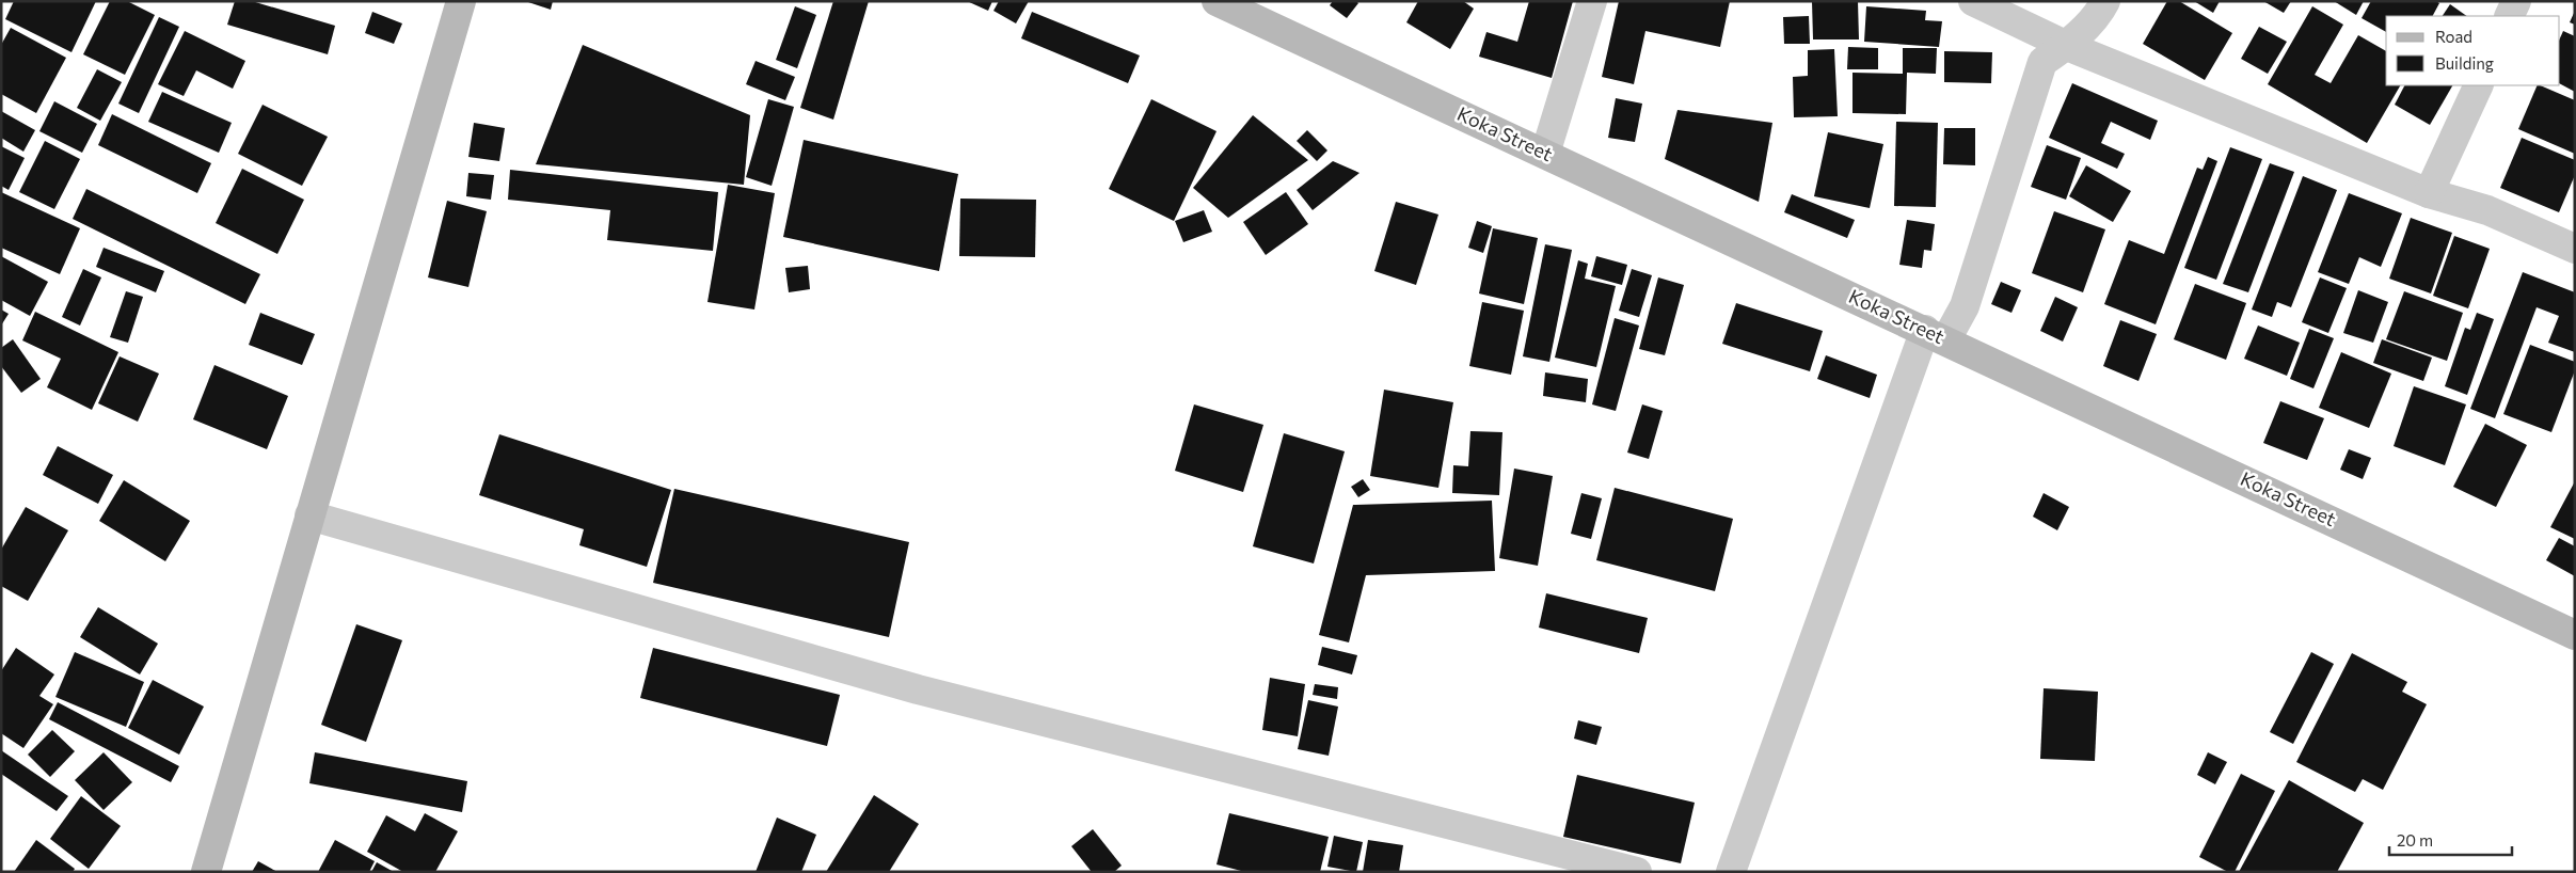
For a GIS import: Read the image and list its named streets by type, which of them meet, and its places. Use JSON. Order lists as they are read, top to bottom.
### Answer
{
  "streets": {
    "main road": ["Koka Street"]
  },
  "legend": ["Road", "Building"],
  "scale_bar": "20 m"
}
